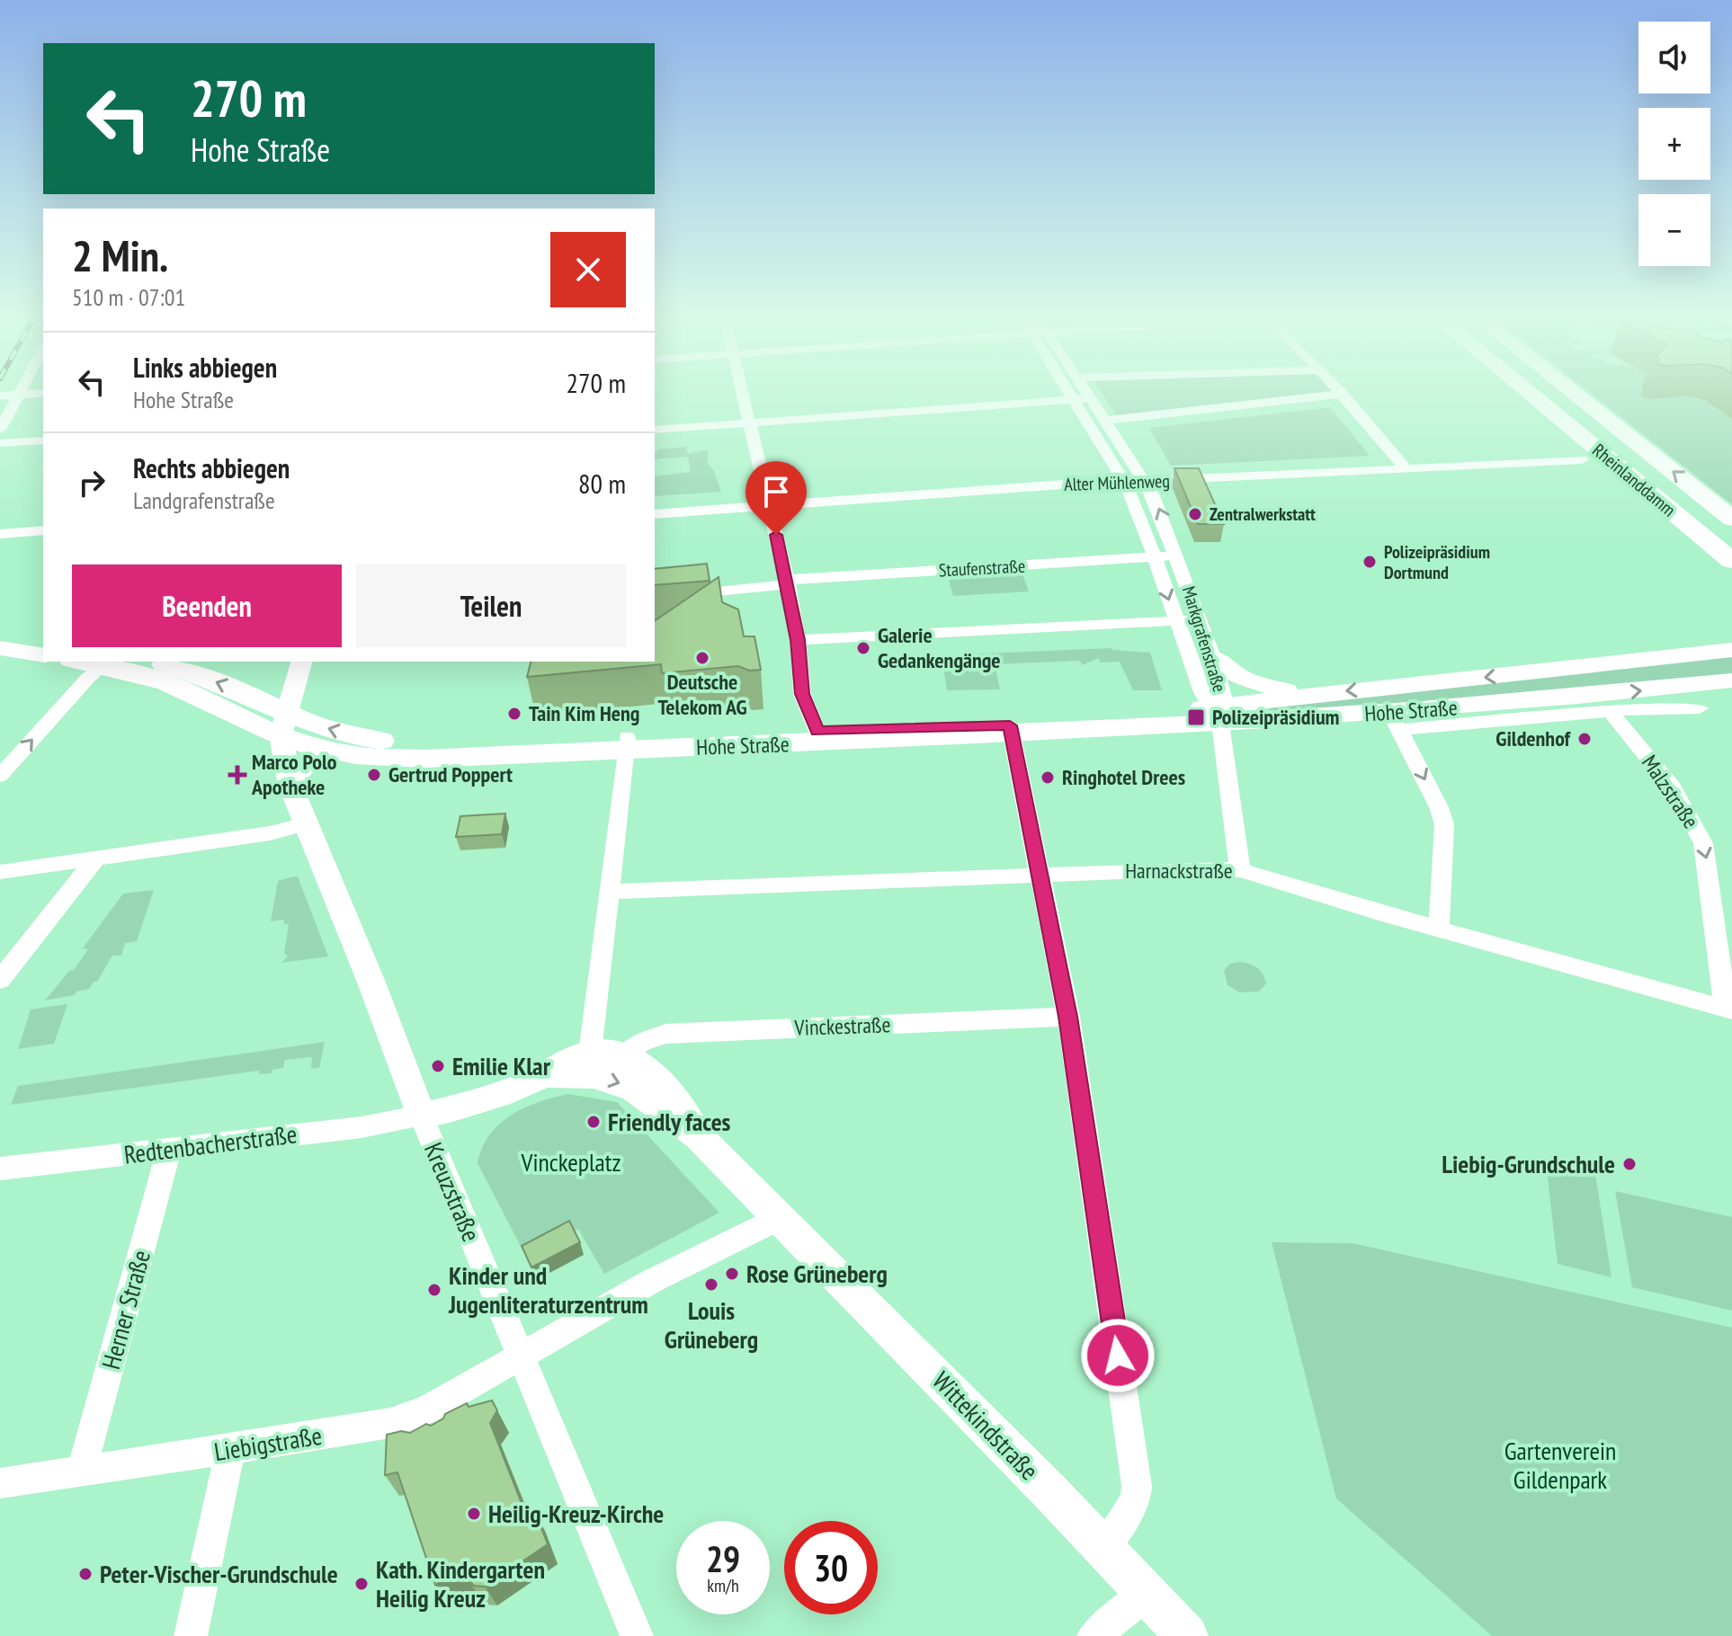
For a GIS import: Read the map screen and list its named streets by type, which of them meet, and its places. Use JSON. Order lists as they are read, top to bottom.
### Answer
{
  "streets": {
    "main road": ["Rheinlanddamm", "Hohe Straße"],
    "street": [
      "Alter Mühlenweg",
      "Staufenstraße",
      "Markgrafenstraße",
      "Malzstraße",
      "Harnackstraße",
      "Vinckestraße",
      "Redtenbacherstraße",
      "Kreuzstraße",
      "Herner Straße",
      "Wittekindstraße",
      "Liebigstraße"
    ]
  },
  "crossings": [
    ["Rheinlanddamm", "Alter Mühlenweg"],
    ["Alter Mühlenweg", "Markgrafenstraße"],
    ["Staufenstraße", "Markgrafenstraße"],
    ["Markgrafenstraße", "Hohe Straße"],
    ["Hohe Straße", "Malzstraße"],
    ["Hohe Straße", "Kreuzstraße"],
    ["Malzstraße", "Harnackstraße"],
    ["Redtenbacherstraße", "Kreuzstraße"],
    ["Redtenbacherstraße", "Herner Straße"],
    ["Kreuzstraße", "Liebigstraße"],
    ["Herner Straße", "Liebigstraße"]
  ],
  "one_way": ["Malzstraße"],
  "parks": ["Vinckeplatz", "Gartenverein Gildenpark"],
  "places": {
    "other": [
      "Zentralwerkstatt",
      "Polizeipräsidium Dortmund",
      "Galerie Gedankengänge",
      "Deutsche Telekom AG",
      "Tain Kim Heng",
      "Gildenhof",
      "Gertrud Poppert",
      "Ringhotel Drees",
      "Emilie Klar",
      "Friendly faces",
      "Liebig-Grundschule",
      "Rose Grüneberg",
      "Louis Grüneberg",
      "Kinder und Jugenliteraturzentrum",
      "Heilig-Kreuz-Kirche",
      "Peter-Vischer-Grundschule",
      "Kath. Kindergarten Heilig Kreuz"
    ],
    "transit": ["Polizeipräsidium"],
    "health": ["Marco Polo Apotheke"]
  },
  "page": {
    "map_buttons": ["+", "−"],
    "turn": ["270 m", "Hohe Straße"],
    "heading": ["2 Min.", "510 m · 07:01"],
    "list": [
      {
        "name": "Links abbiegen",
        "note": "Hohe Straße",
        "value": "270 m"
      },
      {
        "name": "Rechts abbiegen",
        "note": "Landgrafenstraße",
        "value": "80 m"
      }
    ],
    "buttons": ["Beenden", "Teilen"],
    "speed": "29 km/h",
    "limit": "30"
  }
}
